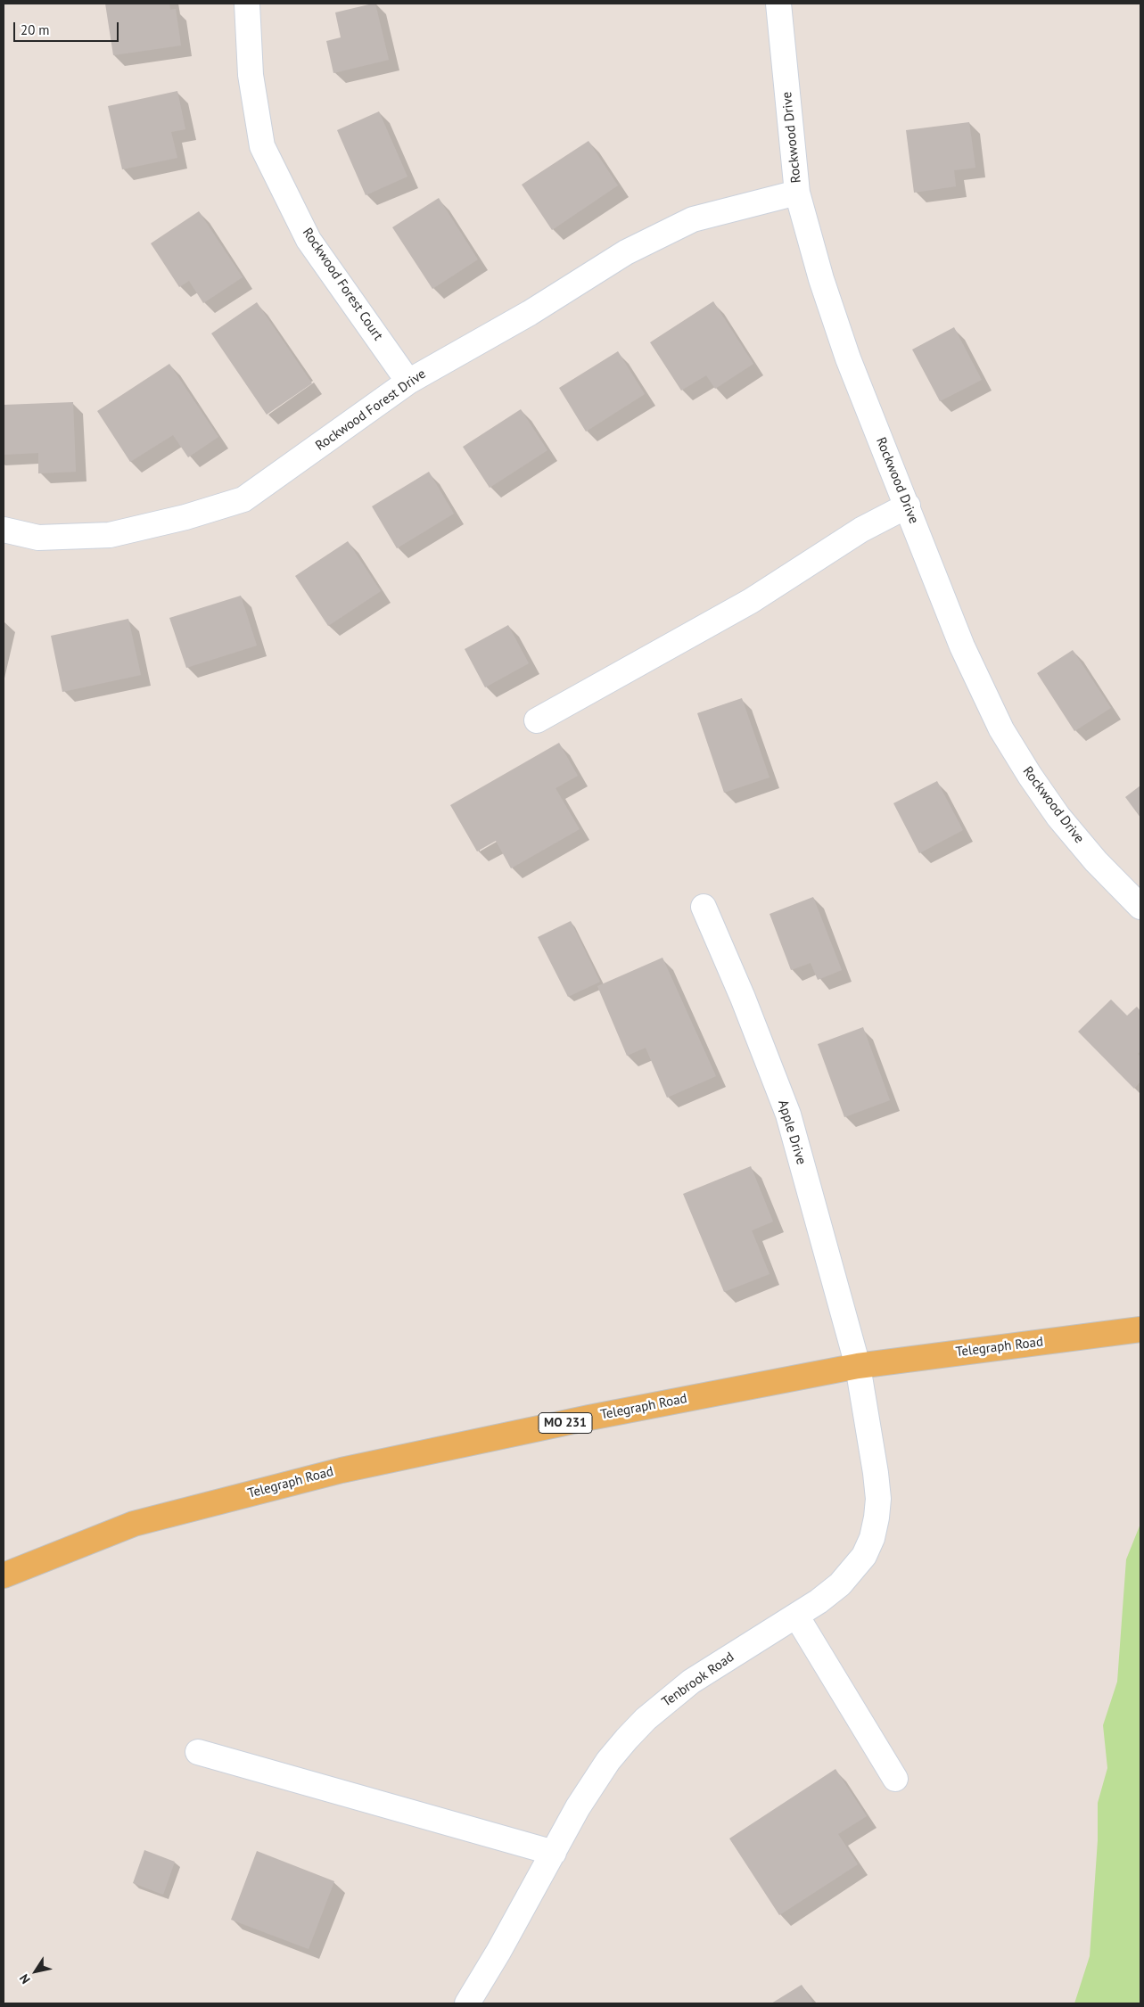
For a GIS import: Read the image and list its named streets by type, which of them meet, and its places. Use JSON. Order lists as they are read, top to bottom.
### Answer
{
  "streets": {
    "main road": ["Telegraph Road", "MO 231"],
    "street": [
      "Rockwood Drive",
      "Rockwood Forest Court",
      "Rockwood Forest Drive",
      "Apple Drive",
      "Tenbrook Road"
    ]
  },
  "crossings": [
    ["Rockwood Drive", "Rockwood Forest Drive"],
    ["Rockwood Forest Court", "Rockwood Forest Drive"],
    ["Apple Drive", "Telegraph Road"],
    ["Apple Drive", "Tenbrook Road"],
    ["Telegraph Road", "Tenbrook Road"]
  ],
  "scale_bar": "20 m",
  "north": "bottom left"
}
